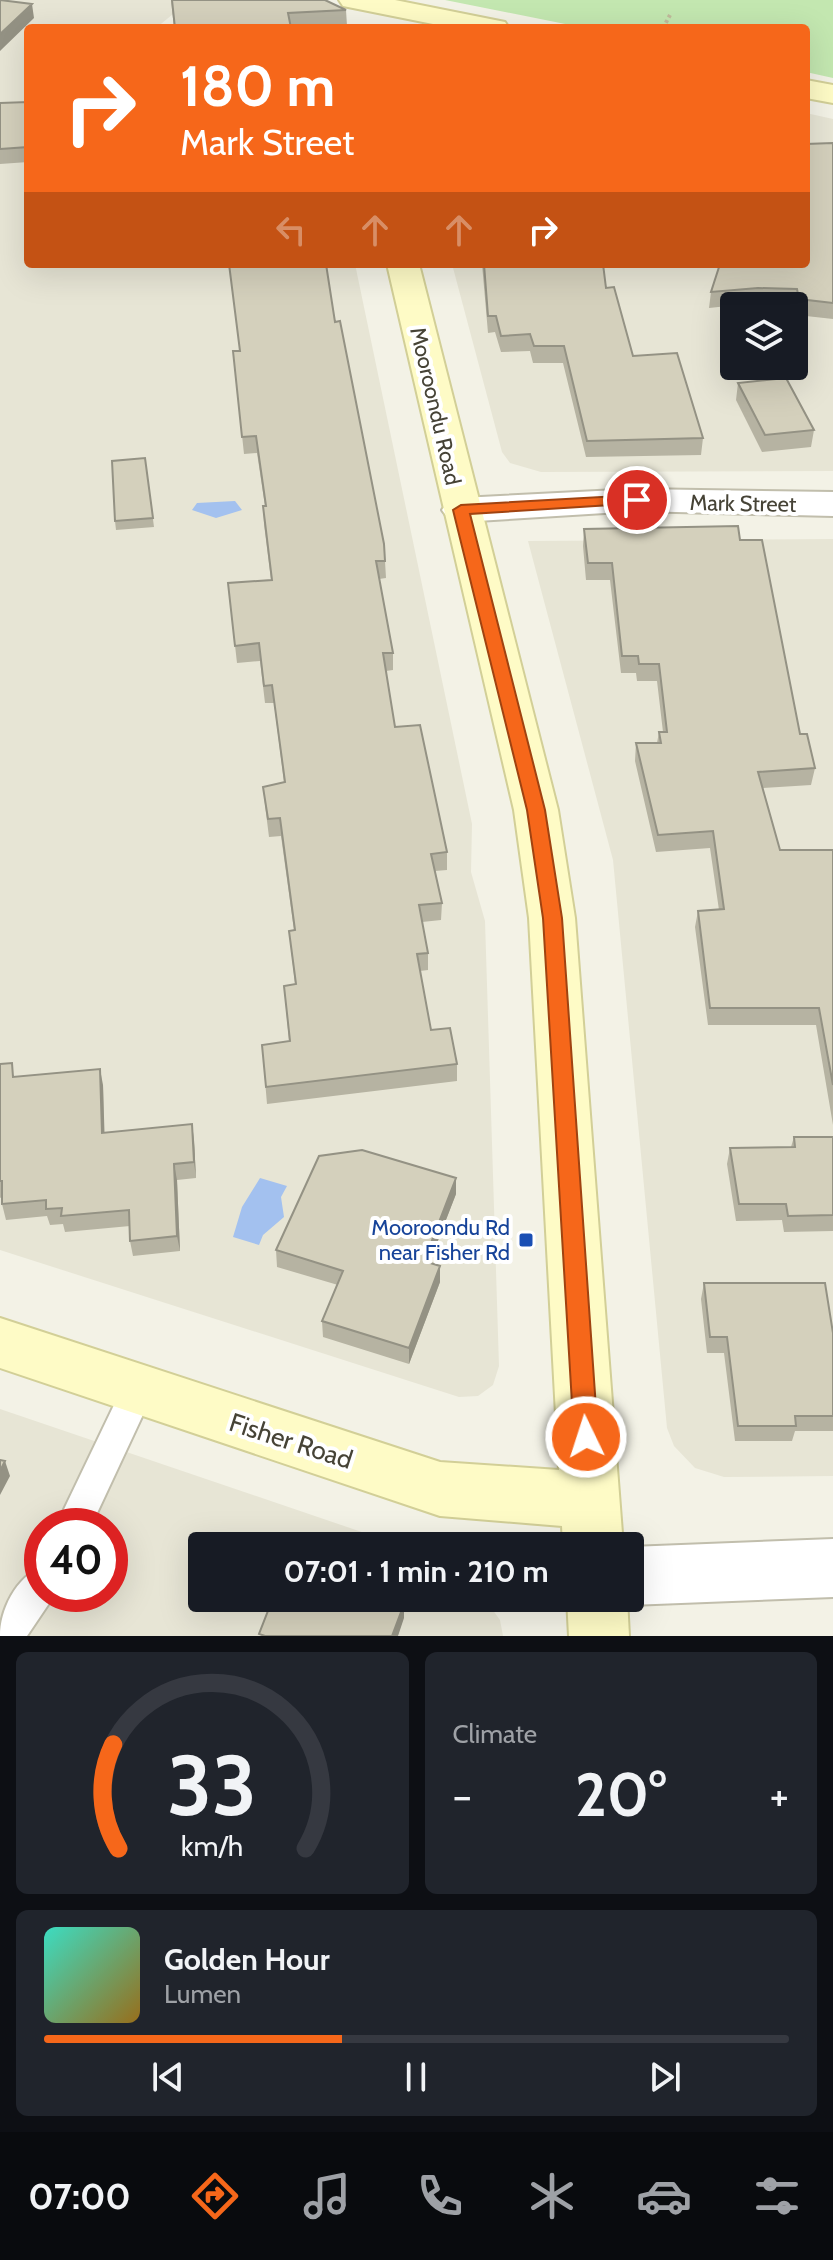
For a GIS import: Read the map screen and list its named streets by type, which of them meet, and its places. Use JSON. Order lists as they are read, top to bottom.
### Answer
{
  "streets": {
    "street": ["Mooroondu Road", "Mark Street", "Fisher Road"]
  },
  "crossings": [
    ["Mooroondu Road", "Mark Street"],
    ["Mooroondu Road", "Fisher Road"]
  ],
  "places": {
    "transit": ["Mooroondu Rd near Fisher Rd"]
  },
  "page": {
    "turn": ["180 m", "Mark Street"],
    "limit": "40",
    "trip": "07:01 · 1 min · 210 m",
    "tile": "Climate",
    "heat": ["−", "20°", "+"],
    "song": ["Golden Hour", "Lumen"],
    "tabs": "07:00",
    "gauge": ["33", "km/h"]
  }
}
